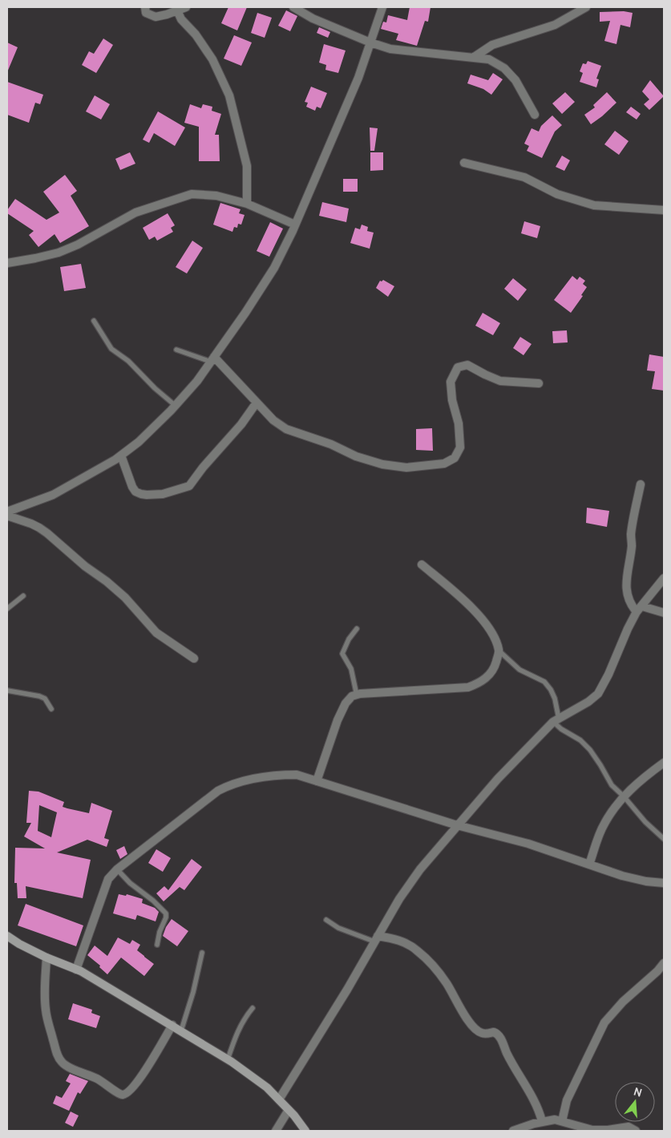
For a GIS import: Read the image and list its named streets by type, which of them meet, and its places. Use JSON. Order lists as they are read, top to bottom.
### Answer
{
  "north": "top"
}
